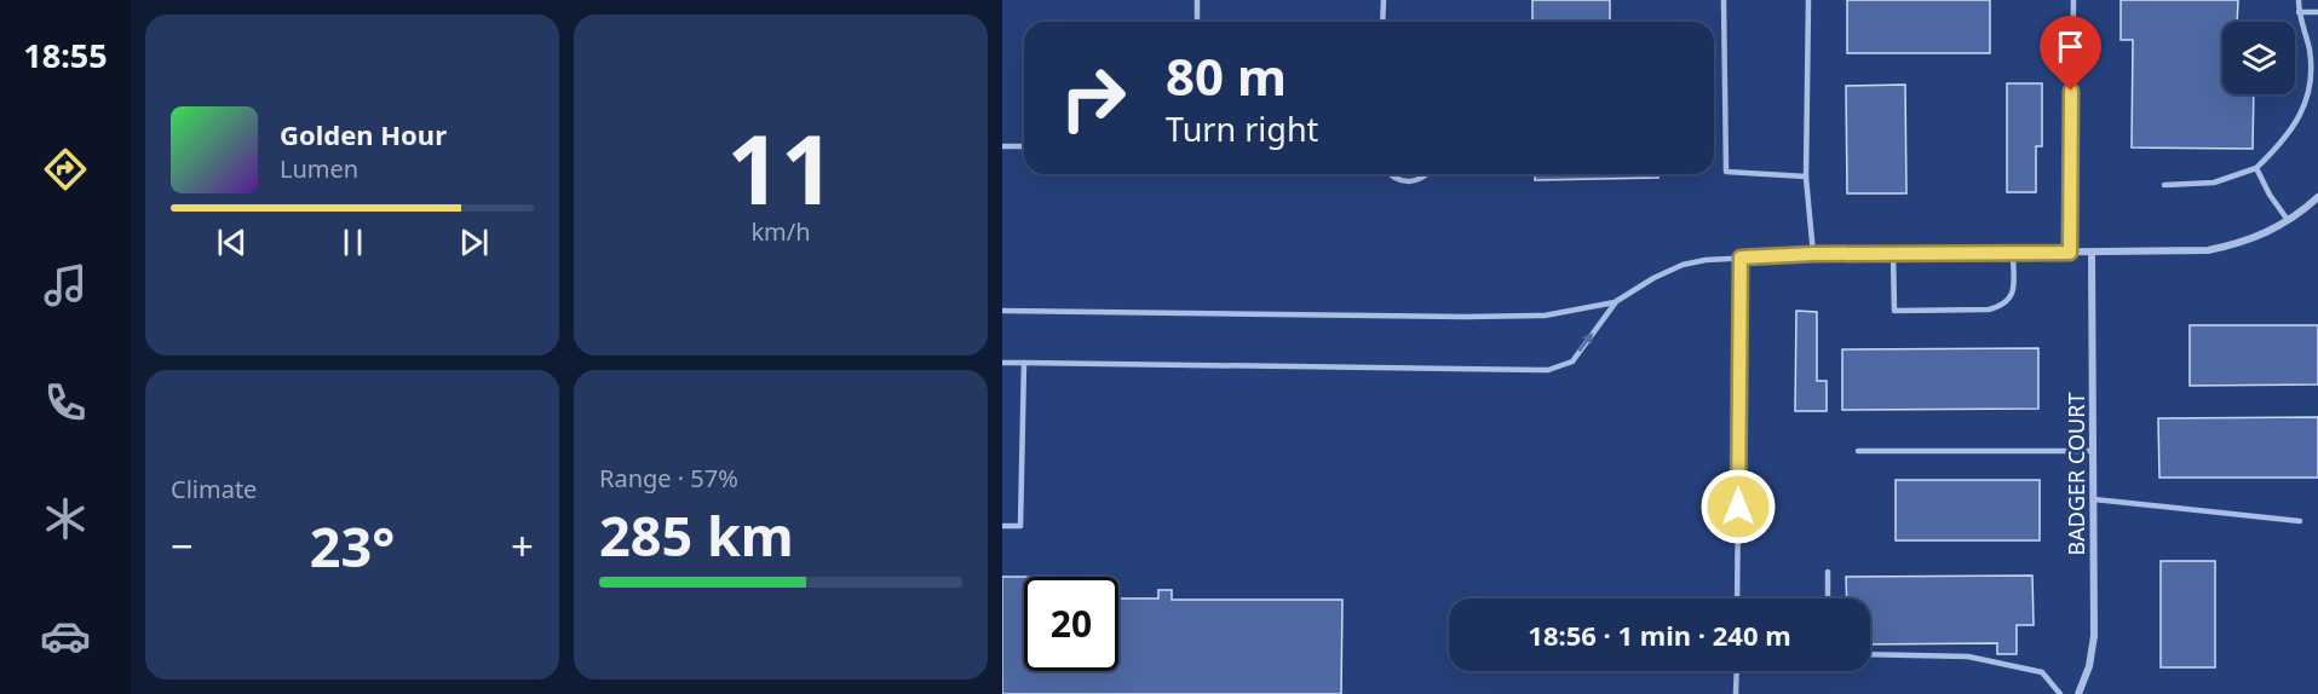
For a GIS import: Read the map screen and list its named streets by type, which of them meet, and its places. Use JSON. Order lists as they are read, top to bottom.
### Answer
{
  "streets": {
    "street": ["BADGER COURT"]
  },
  "page": {
    "tabs": "18:55",
    "tile": [
      ["11", "km/h"],
      "Climate",
      ["Range · 57%", "285 km"]
    ],
    "turn": ["80 m", "Turn right"],
    "song": ["Golden Hour", "Lumen"],
    "heat": ["−", "23°", "+"],
    "limit": "20",
    "trip": "18:56 · 1 min · 240 m"
  }
}
